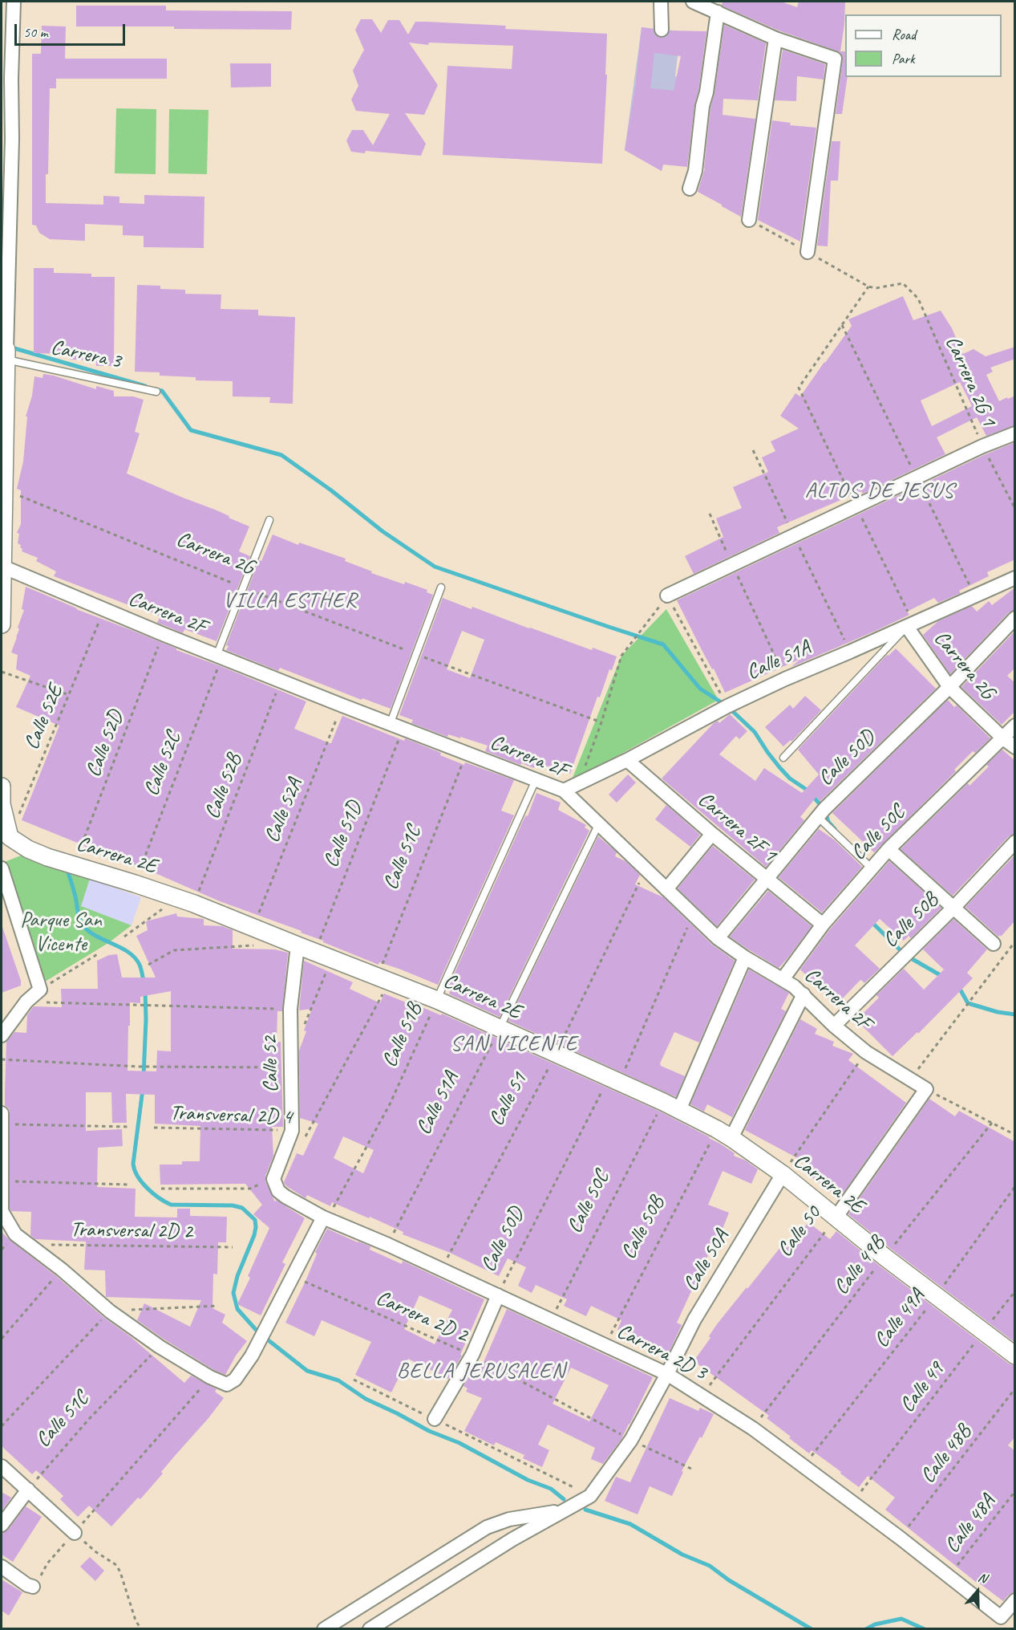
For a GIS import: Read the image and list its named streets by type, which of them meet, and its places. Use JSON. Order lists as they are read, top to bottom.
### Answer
{
  "streets": {
    "street": [
      "Carrera 2G",
      "Carrera 2F",
      "Calle 51A",
      "Calle 50D",
      "Carrera 2F 1",
      "Calle 50C",
      "Carrera 2E",
      "Calle 50B",
      "Calle 52",
      "Calle 50",
      "Calle 50A",
      "Carrera 2D 3"
    ],
    "lane": ["Carrera 3", "Calle 51B"],
    "path": [
      "Carrera 2G 1",
      "Calle 52E",
      "Calle 52D",
      "Calle 52C",
      "Calle 52B",
      "Calle 52A",
      "Calle 51D",
      "Calle 51C",
      "Calle 51",
      "Transversal 2D 4",
      "Transversal 2D 2",
      "Calle 49B",
      "Carrera 2D 2",
      "Calle 49A",
      "Calle 49",
      "Calle 48B",
      "Calle 48A"
    ]
  },
  "crossings": [
    ["Carrera 2G", "Calle 51A"],
    ["Carrera 2G", "Calle 50D"],
    ["Carrera 2G", "Calle 50C"],
    ["Carrera 2F", "Calle 51A"],
    ["Carrera 2F", "Calle 52E"],
    ["Carrera 2F", "Calle 52D"],
    ["Carrera 2F", "Calle 50D"],
    ["Carrera 2F", "Calle 52C"],
    ["Carrera 2F", "Calle 52B"],
    ["Carrera 2F", "Calle 52A"],
    ["Carrera 2F", "Calle 50C"],
    ["Carrera 2F", "Calle 51D"],
    ["Carrera 2F", "Calle 51C"],
    ["Carrera 2F", "Calle 50B"],
    ["Carrera 2F", "Calle 51B"],
    ["Carrera 2F", "Calle 51"],
    ["Carrera 2F", "Calle 50"],
    ["Calle 51A", "Carrera 2F 1"],
    ["Calle 51A", "Carrera 2E"],
    ["Calle 51A", "Carrera 2D 3"],
    ["Calle 52E", "Carrera 2E"],
    ["Calle 52D", "Carrera 2E"],
    ["Calle 50D", "Carrera 2F 1"],
    ["Calle 50D", "Carrera 2E"],
    ["Calle 50D", "Carrera 2D 2"],
    ["Calle 50D", "Carrera 2D 3"],
    ["Calle 52C", "Carrera 2E"],
    ["Calle 52B", "Carrera 2E"],
    ["Calle 52A", "Carrera 2E"],
    ["Carrera 2F 1", "Calle 50C"],
    ["Calle 50C", "Carrera 2E"],
    ["Calle 50C", "Carrera 2D 3"],
    ["Calle 51D", "Carrera 2E"],
    ["Carrera 2E", "Calle 51C"],
    ["Carrera 2E", "Calle 50B"],
    ["Carrera 2E", "Calle 51B"],
    ["Carrera 2E", "Calle 52"],
    ["Carrera 2E", "Calle 51"],
    ["Carrera 2E", "Calle 50"],
    ["Carrera 2E", "Calle 50A"],
    ["Carrera 2E", "Calle 49B"],
    ["Carrera 2E", "Calle 49A"],
    ["Carrera 2E", "Calle 49"],
    ["Calle 51C", "Transversal 2D 4"],
    ["Calle 50B", "Carrera 2D 3"],
    ["Calle 51B", "Carrera 2D 3"],
    ["Calle 52", "Transversal 2D 4"],
    ["Calle 52", "Carrera 2D 3"],
    ["Calle 51", "Carrera 2D 3"],
    ["Calle 50", "Carrera 2D 3"],
    ["Calle 50A", "Carrera 2D 2"],
    ["Calle 50A", "Carrera 2D 3"],
    ["Calle 49B", "Carrera 2D 3"],
    ["Calle 49A", "Carrera 2D 3"],
    ["Carrera 2D 3", "Calle 49"],
    ["Carrera 2D 3", "Calle 48B"],
    ["Carrera 2D 3", "Calle 48A"]
  ],
  "districts": [
    "ALTOS DE JESUS",
    "VILLA ESTHER",
    "SAN VICENTE",
    "BELLA JERUSALEN"
  ],
  "parks": ["Parque San Vicente"],
  "legend": ["Road", "Park"],
  "scale_bar": "50 m",
  "north": "top"
}
